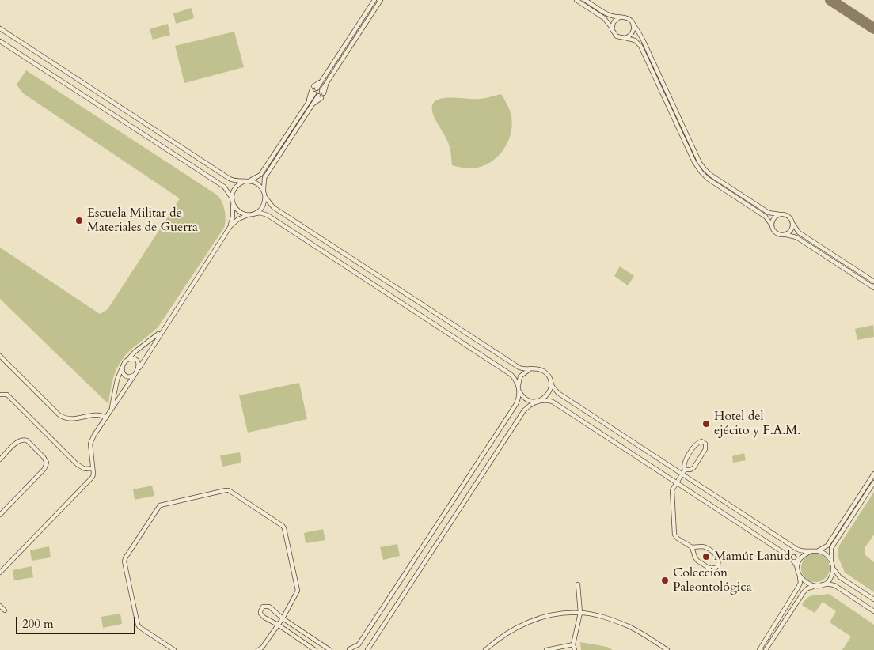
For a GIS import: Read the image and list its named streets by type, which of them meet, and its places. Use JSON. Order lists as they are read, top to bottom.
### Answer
{
  "places": [
    "Escuela Militar de Materiales de Guerra",
    "Hotel del ejécito y F.A.M.",
    "Mamút Lanudo",
    "Colección Paleontológica"
  ],
  "scale_bar": "200 m"
}
